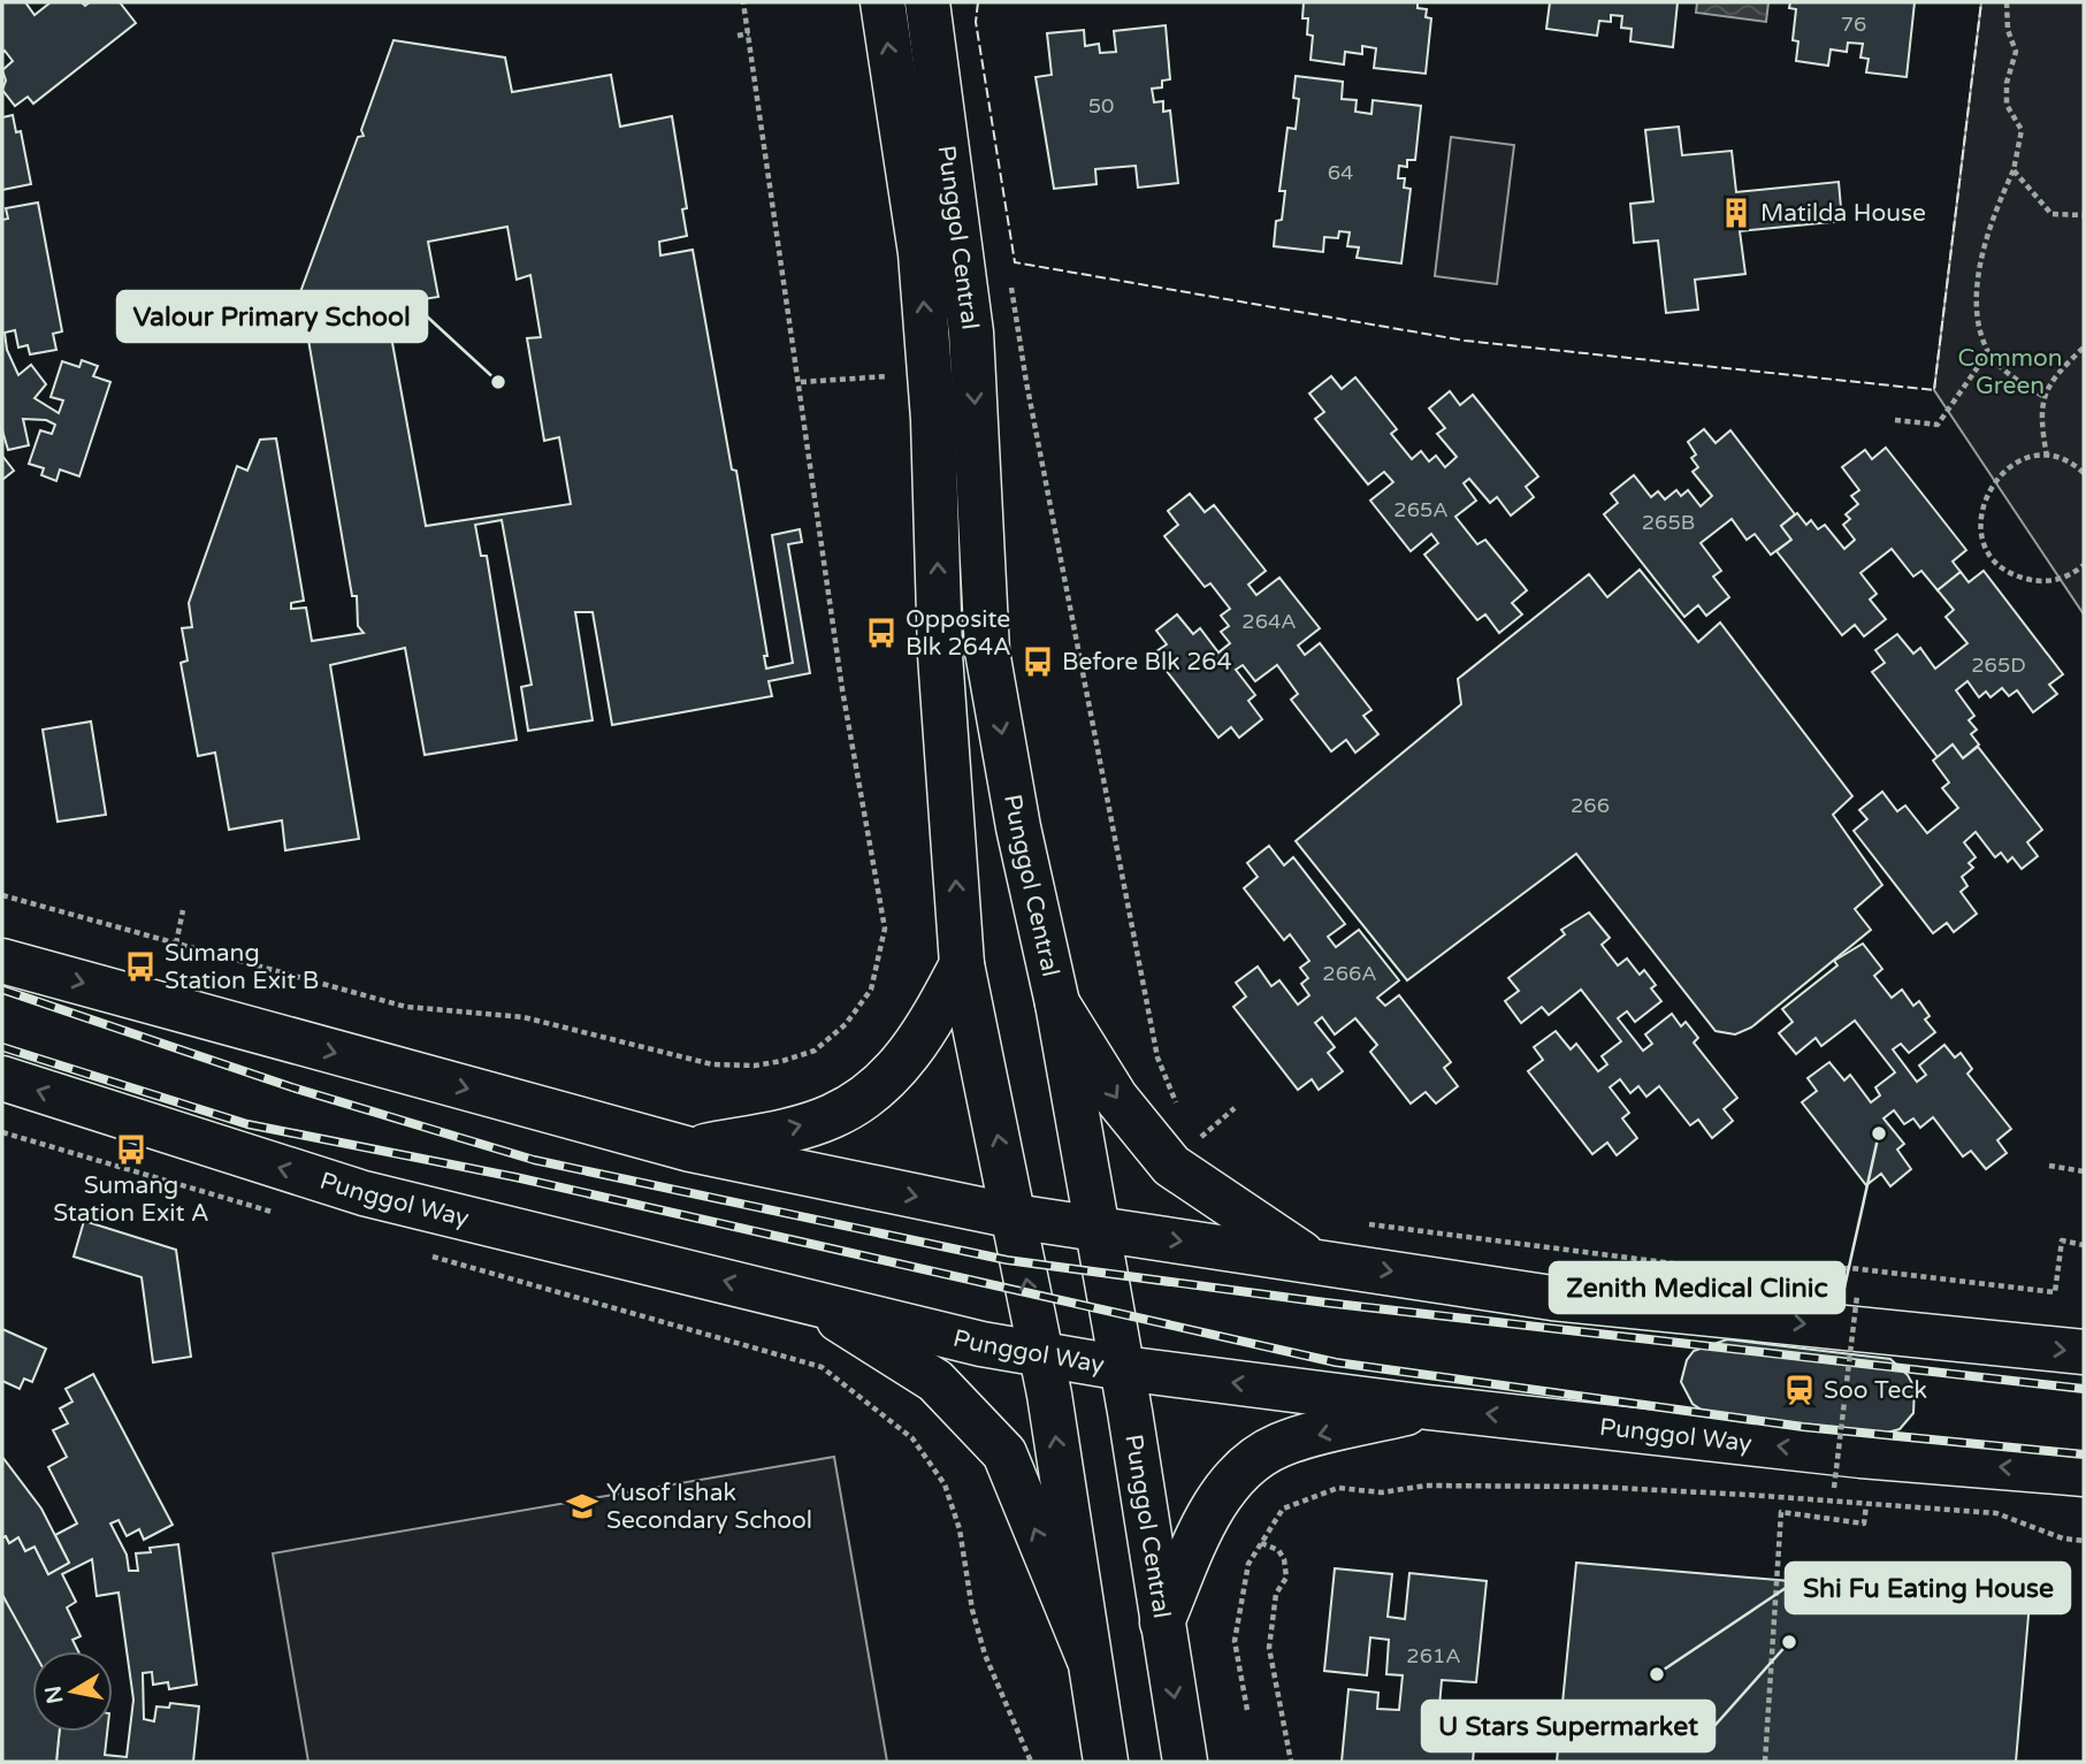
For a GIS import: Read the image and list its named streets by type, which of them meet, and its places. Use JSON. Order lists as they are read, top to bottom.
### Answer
{
  "streets": {
    "main road": ["Punggol Central", "Punggol Way"]
  },
  "crossings": [
    ["Punggol Central", "Punggol Way"]
  ],
  "parks": ["Common Green"],
  "places": {
    "building": ["Matilda House"],
    "other": [
      "Valour Primary School",
      "Zenith Medical Clinic",
      "U Stars Supermarket",
      "Shi Fu Eating House"
    ],
    "bus stop": [
      "Opposite Blk 264A",
      "Before Blk 264",
      "Sumang Station Exit B",
      "Sumang Station Exit A"
    ],
    "station": ["Soo Teck"],
    "school or university": ["Yusof Ishak Secondary School"]
  },
  "house_numbers": [
    "76",
    "50",
    "64",
    "265A",
    "265B",
    "264A",
    "265D",
    "266",
    "266A",
    "261A"
  ],
  "north": "left"
}
